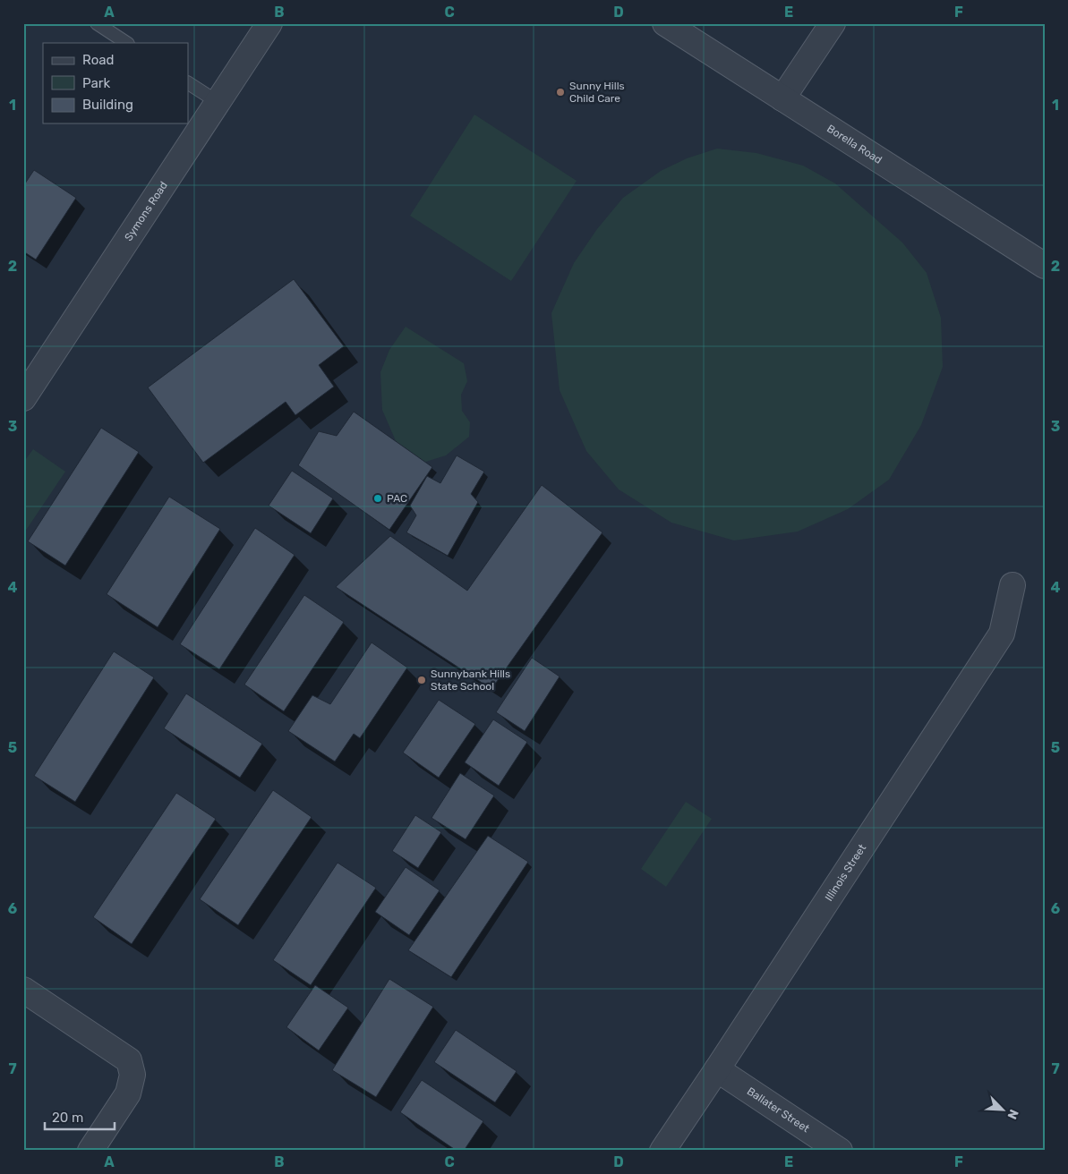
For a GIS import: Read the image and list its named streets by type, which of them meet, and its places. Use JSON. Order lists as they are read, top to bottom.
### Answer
{
  "streets": {
    "street": [
      "Borella Road",
      "Symons Road",
      "Illinois Street",
      "Ballater Street"
    ]
  },
  "crossings": [
    ["Illinois Street", "Ballater Street"]
  ],
  "places": ["Sunny Hills Child Care", "PAC", "Sunnybank Hills State School"],
  "legend": ["Road", "Park", "Building"],
  "scale_bar": "20 m",
  "north": "bottom right",
  "grid": {
    "columns": [
      "A",
      "B",
      "C",
      "D",
      "E",
      "F"
    ],
    "rows": [
      "1",
      "2",
      "3",
      "4",
      "5",
      "6",
      "7"
    ]
  }
}
